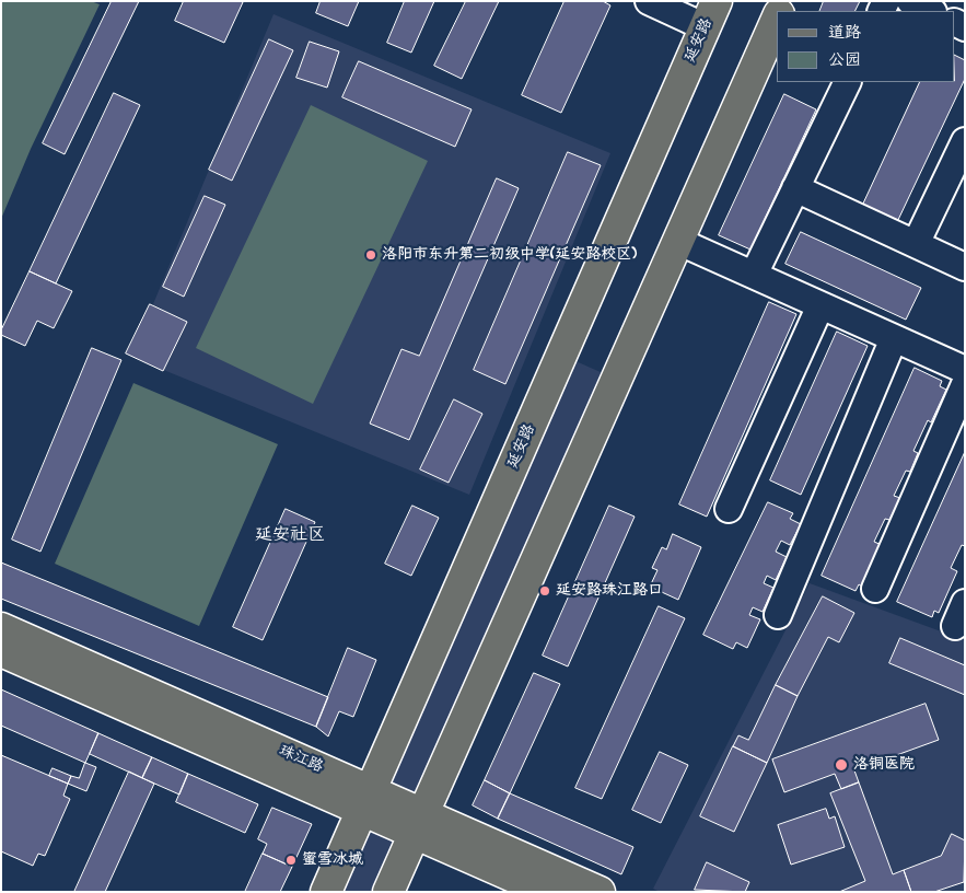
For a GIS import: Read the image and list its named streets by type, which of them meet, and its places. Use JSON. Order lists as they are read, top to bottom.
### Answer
{
  "streets": {
    "main road": ["延安路", "珠江路"]
  },
  "crossings": [
    ["延安路", "珠江路"]
  ],
  "districts": ["延安社区"],
  "places": [
    "洛阳市东升第二初级中学(延安路校区)",
    "延安路珠江路口",
    "洛铜医院",
    "蜜雪冰城"
  ],
  "legend": ["道路", "公园"]
}
